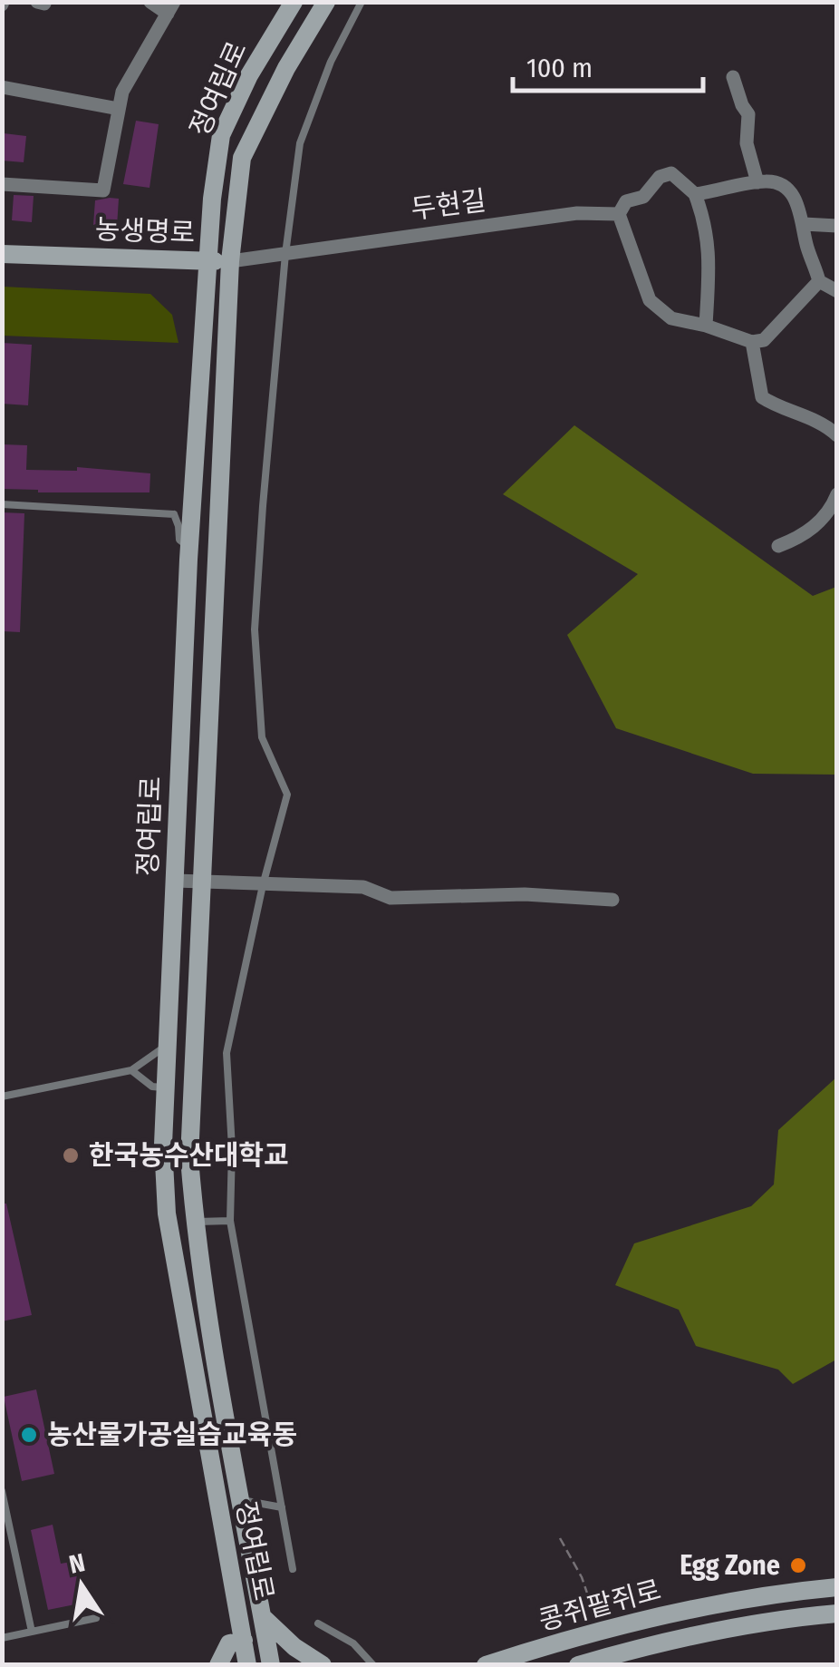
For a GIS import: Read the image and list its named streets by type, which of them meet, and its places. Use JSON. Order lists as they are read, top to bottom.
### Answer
{
  "streets": {
    "street": [
      "정여립로",
      "두현길",
      "농생명로",
      "콩쥐팥쥐로"
    ]
  },
  "crossings": [
    ["정여립로", "농생명로"],
    ["두현길", "농생명로"]
  ],
  "places": ["한국농수산대학교", "농산물가공실습교육동", "Egg Zone"],
  "scale_bar": "100 m",
  "north": "top"
}
